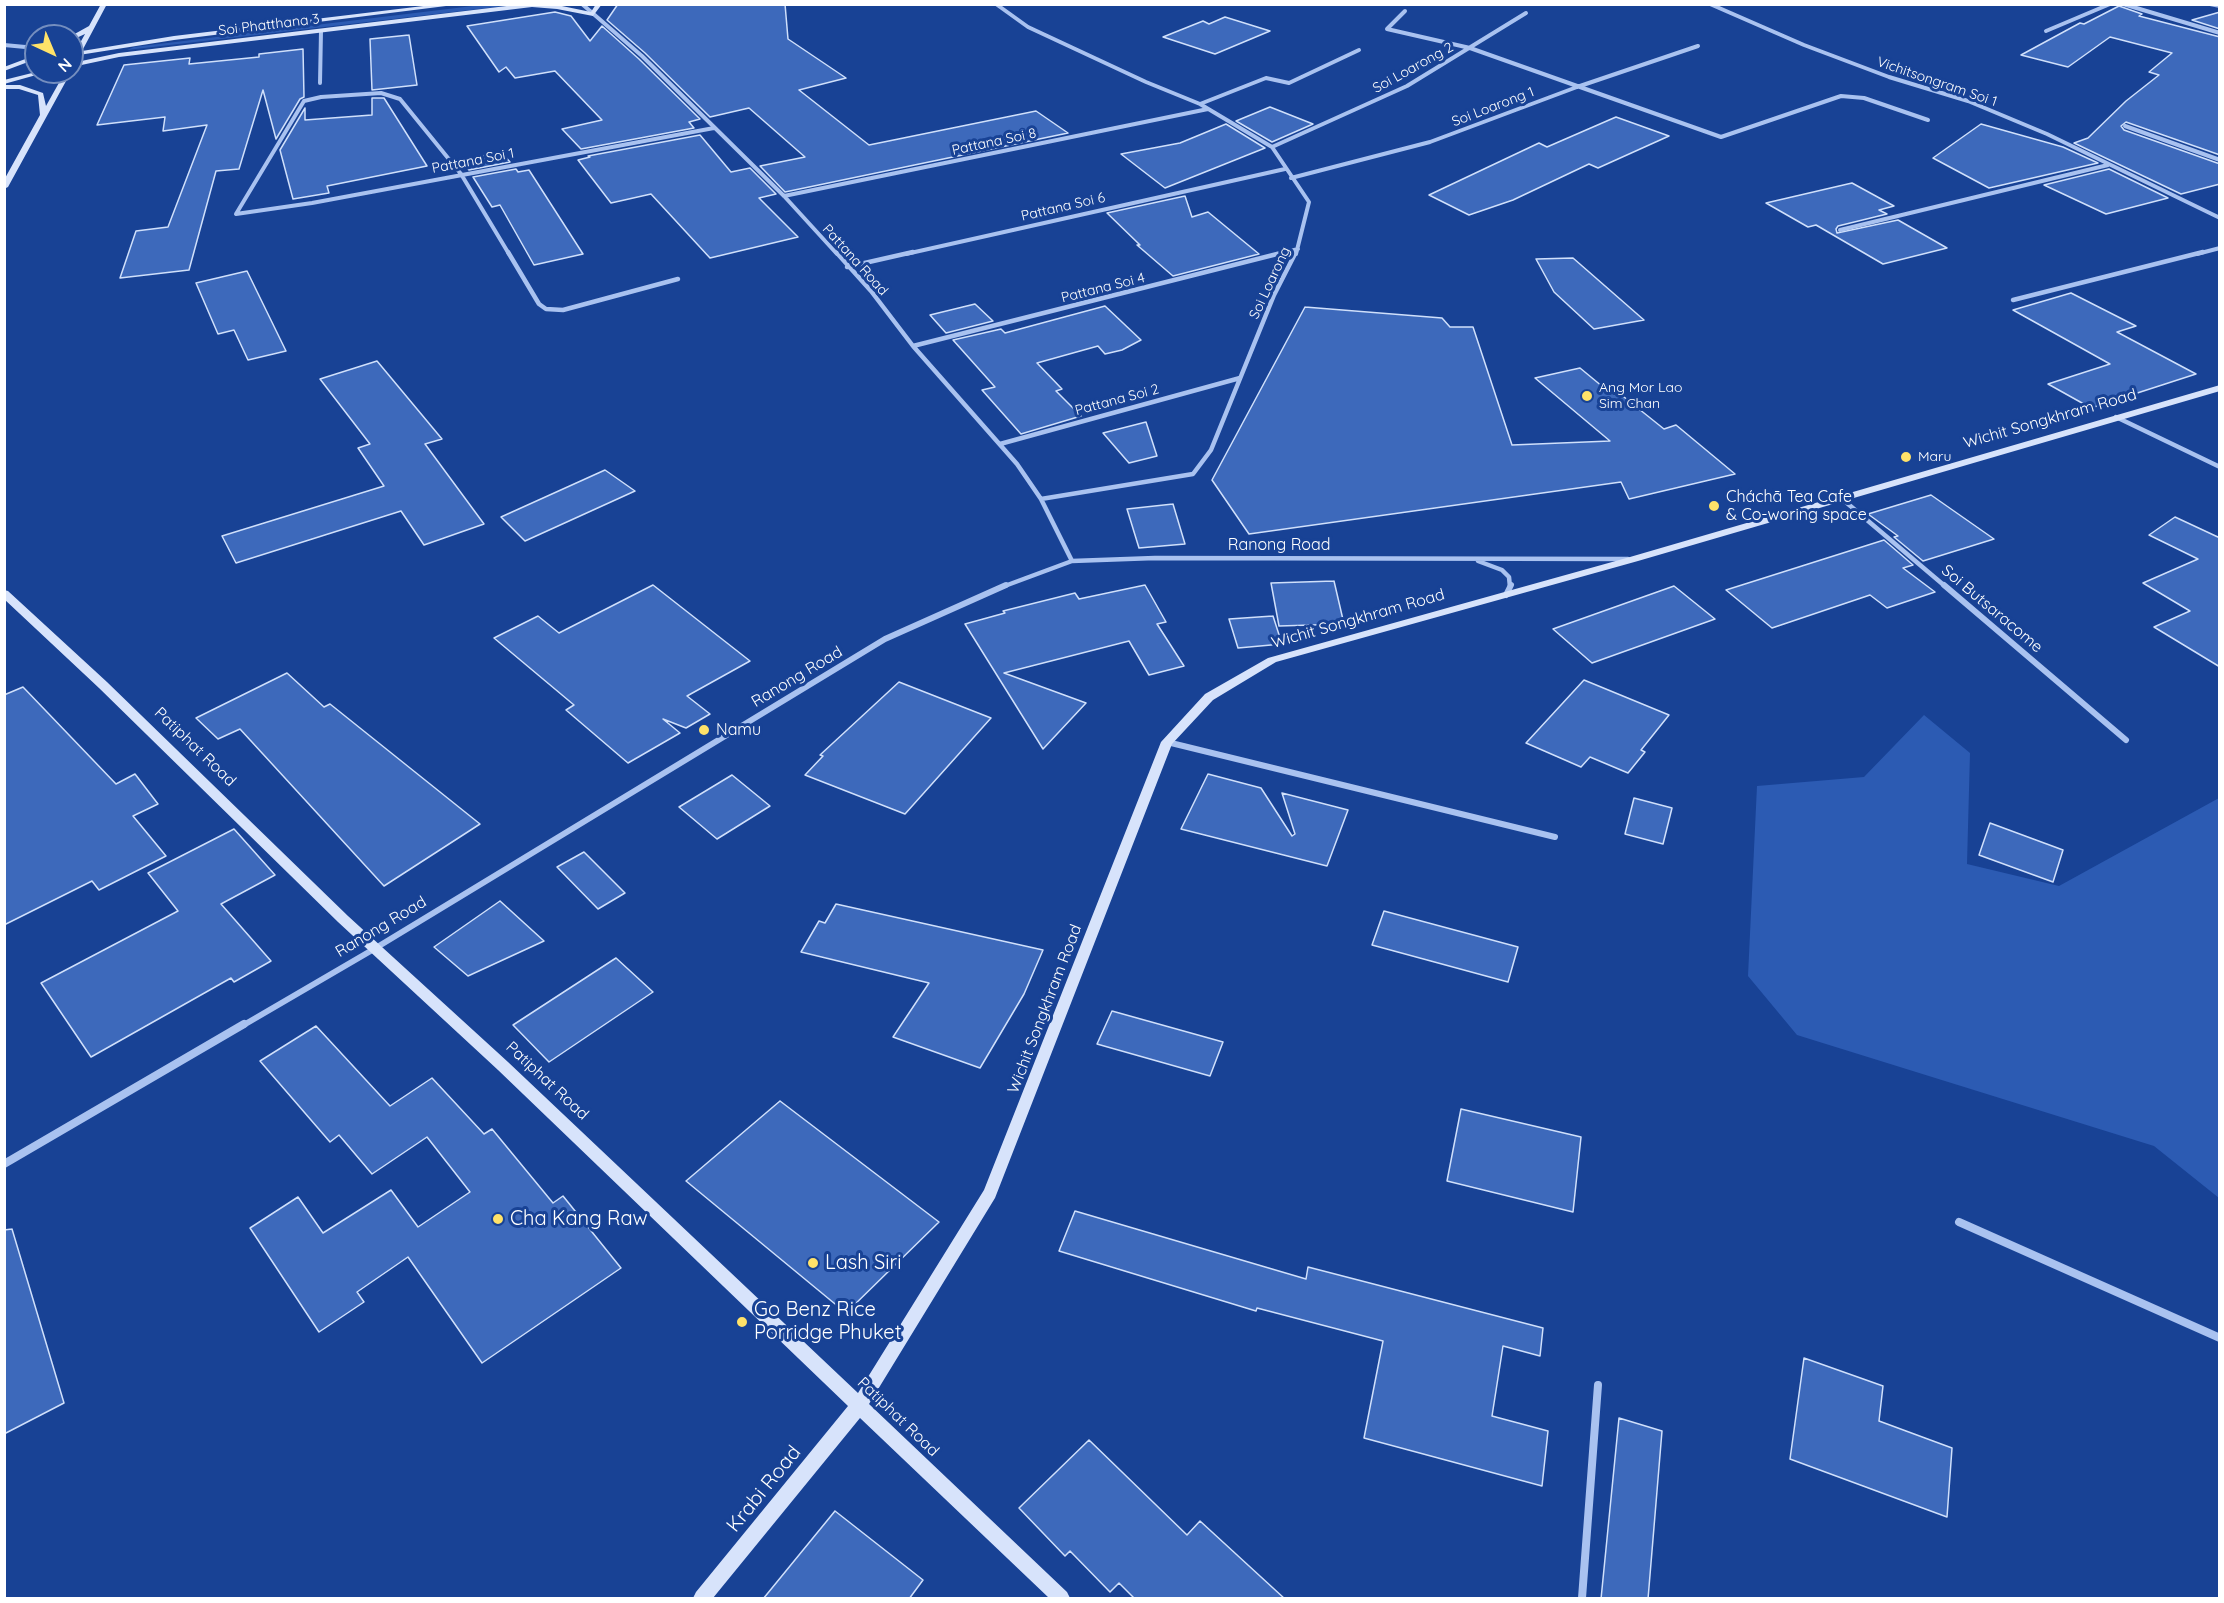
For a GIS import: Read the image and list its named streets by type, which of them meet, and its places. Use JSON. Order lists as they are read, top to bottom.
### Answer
{
  "streets": {
    "street": [
      "Soi Phatthana 3",
      "Soi Loarong 2",
      "Vichitsongram Soi 1",
      "Soi Loarong 1",
      "Pattana Soi 8",
      "Pattana Soi 1",
      "Pattana Soi 6",
      "Pattana Road",
      "Soi Loarong",
      "Pattana Soi 4",
      "Pattana Soi 2",
      "Wichit Songkhram Road",
      "Ranong Road",
      "Soi Butsaracome",
      "Patiphat Road",
      "Krabi Road"
    ]
  },
  "crossings": [
    ["Soi Loarong 2", "Soi Loarong"],
    ["Soi Loarong 1", "Soi Loarong"],
    ["Pattana Soi 8", "Pattana Road"],
    ["Pattana Soi 8", "Soi Loarong"],
    ["Pattana Soi 1", "Pattana Road"],
    ["Pattana Soi 6", "Pattana Road"],
    ["Pattana Soi 6", "Soi Loarong"],
    ["Pattana Road", "Soi Loarong"],
    ["Pattana Road", "Pattana Soi 4"],
    ["Pattana Road", "Pattana Soi 2"],
    ["Pattana Road", "Ranong Road"],
    ["Soi Loarong", "Pattana Soi 4"],
    ["Soi Loarong", "Pattana Soi 2"],
    ["Wichit Songkhram Road", "Ranong Road"],
    ["Wichit Songkhram Road", "Soi Butsaracome"],
    ["Wichit Songkhram Road", "Patiphat Road"],
    ["Wichit Songkhram Road", "Krabi Road"],
    ["Ranong Road", "Patiphat Road"],
    ["Patiphat Road", "Krabi Road"]
  ],
  "places": [
    "Ang Mor Lao Sim Chan",
    "Maru",
    "Cháchā Tea Cafe & Co-woring space",
    "Namu",
    "Cha Kang Raw",
    "Lash Siri",
    "Go Benz Rice Porridge Phuket"
  ],
  "north": "bottom right"
}
